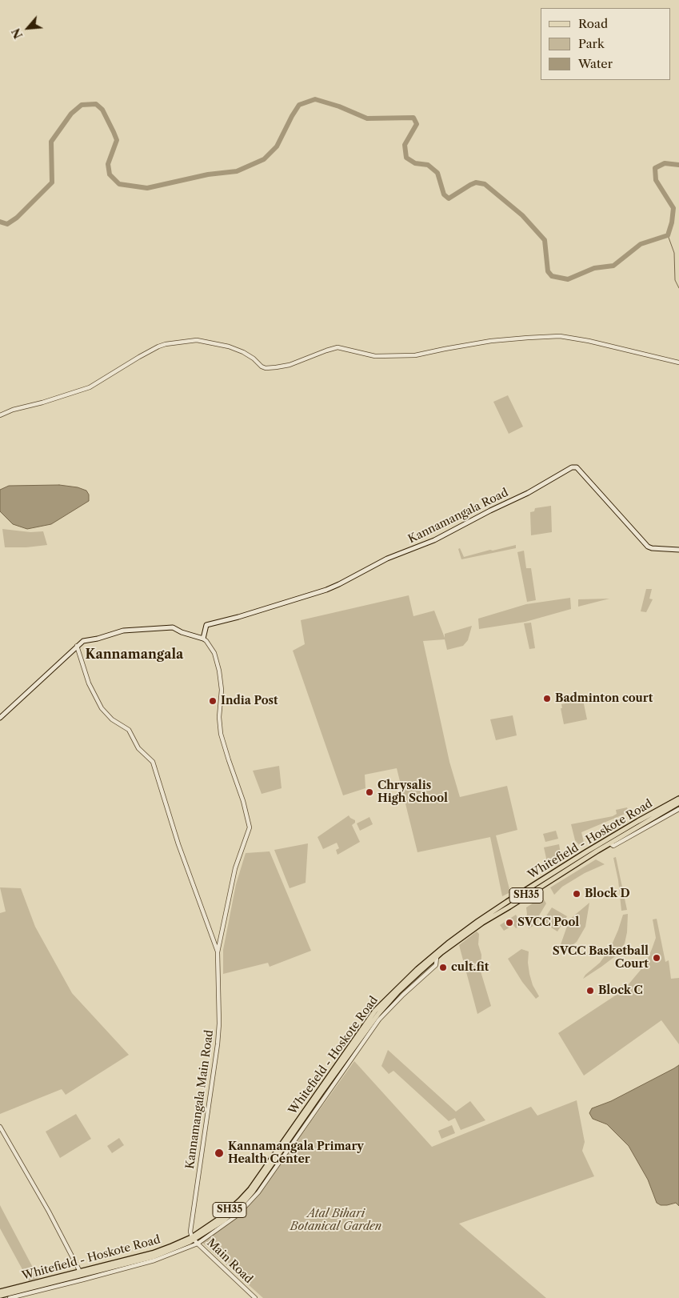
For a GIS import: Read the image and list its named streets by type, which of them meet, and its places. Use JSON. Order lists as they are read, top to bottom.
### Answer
{
  "streets": {
    "main road": ["Kannamangala Road", "Whitefield - Hoskote Road", "SH35"],
    "street": ["Kannamangala Main Road", "Main Road"]
  },
  "crossings": [
    ["Kannamangala Road", "Kannamangala Main Road"],
    ["Whitefield - Hoskote Road", "Kannamangala Main Road"],
    ["Whitefield - Hoskote Road", "Main Road"],
    ["Kannamangala Main Road", "Main Road"]
  ],
  "districts": ["Kannamangala"],
  "parks": ["Atal Bihari Botanical Garden"],
  "places": [
    "Badminton court",
    "India Post",
    "Chrysalis High School",
    "Block D",
    "SVCC Pool",
    "SVCC Basketball Court",
    "cult.fit",
    "Block C",
    "Kannamangala Primary Health Center"
  ],
  "legend": ["Road", "Park", "Water"],
  "north": "bottom left"
}
